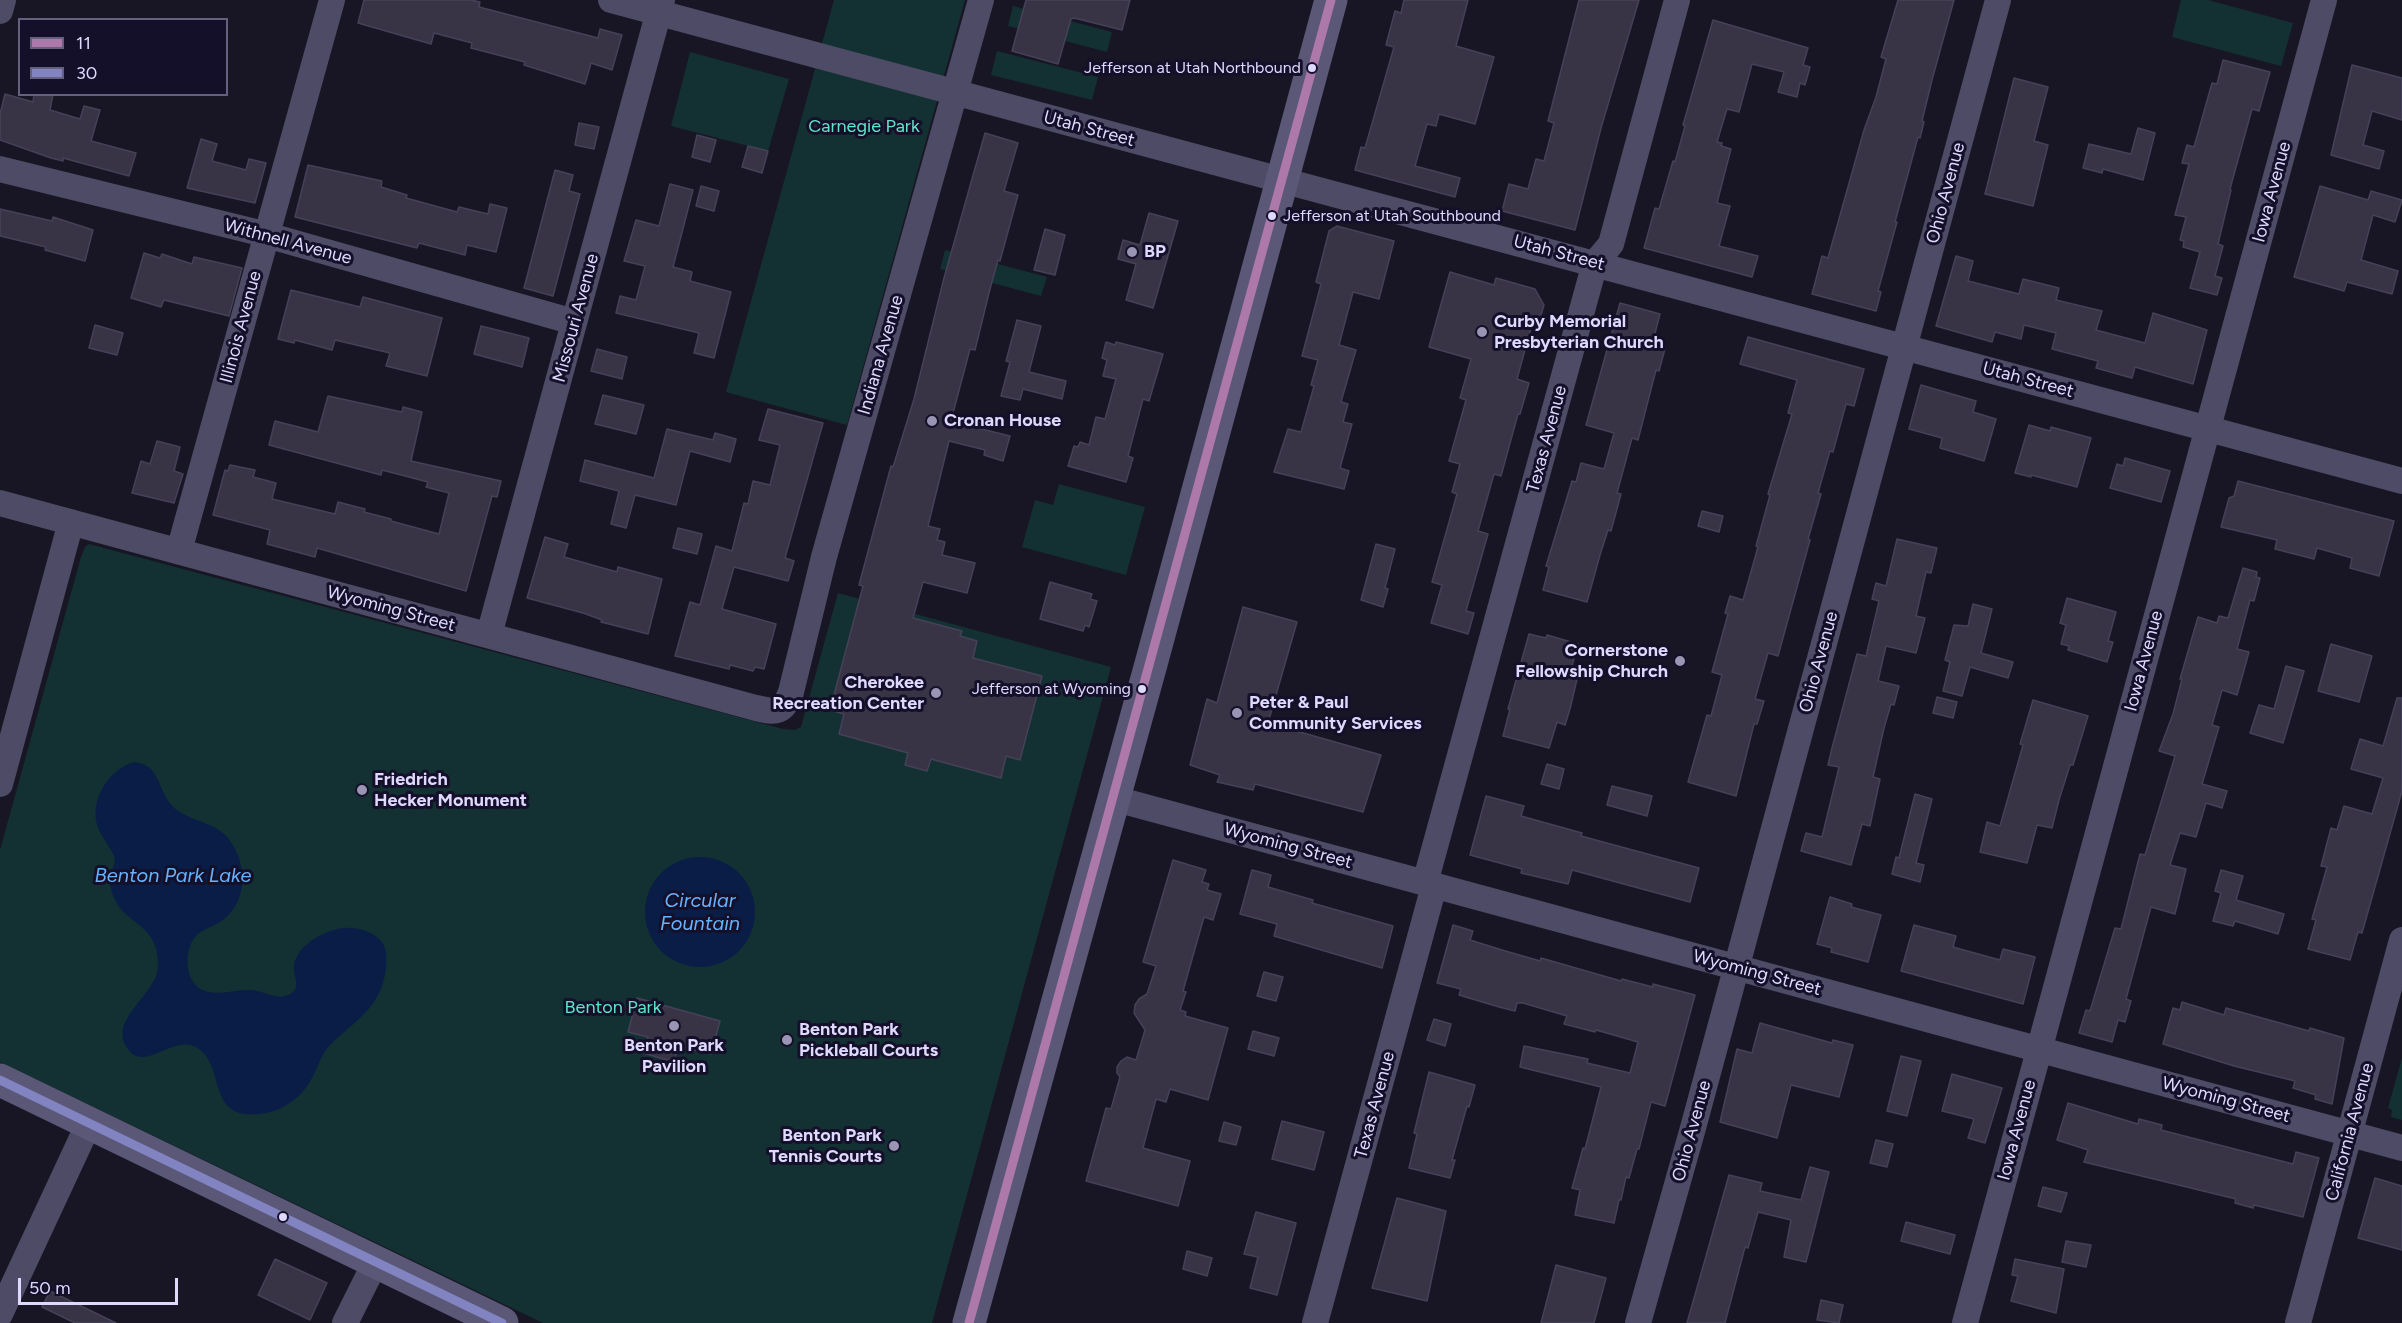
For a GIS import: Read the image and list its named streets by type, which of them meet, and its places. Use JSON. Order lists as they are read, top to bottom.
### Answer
{
  "streets": {
    "street": [
      "Utah Street",
      "Iowa Avenue",
      "Ohio Avenue",
      "Withnell Avenue",
      "Missouri Avenue",
      "Illinois Avenue",
      "Indiana Avenue",
      "Texas Avenue",
      "Wyoming Street",
      "California Avenue"
    ]
  },
  "crossings": [
    ["Utah Street", "Iowa Avenue"],
    ["Utah Street", "Ohio Avenue"],
    ["Utah Street", "Missouri Avenue"],
    ["Utah Street", "Indiana Avenue"],
    ["Utah Street", "Texas Avenue"],
    ["Iowa Avenue", "Wyoming Street"],
    ["Ohio Avenue", "Wyoming Street"],
    ["Withnell Avenue", "Missouri Avenue"],
    ["Withnell Avenue", "Illinois Avenue"],
    ["Missouri Avenue", "Wyoming Street"],
    ["Illinois Avenue", "Wyoming Street"],
    ["Indiana Avenue", "Wyoming Street"],
    ["Texas Avenue", "Wyoming Street"],
    ["Wyoming Street", "California Avenue"]
  ],
  "water": ["Benton Park Lake", "Circular Fountain"],
  "parks": ["Carnegie Park", "Benton Park"],
  "places": [
    "Jefferson at Utah Northbound",
    "Jefferson at Utah Southbound",
    "BP",
    "Curby Memorial Presbyterian Church",
    "Cronan House",
    "Cornerstone Fellowship Church",
    "Jefferson at Wyoming",
    "Cherokee Recreation Center",
    "Peter & Paul Community Services",
    "Friedrich Hecker Monument",
    "Benton Park Pavilion",
    "Benton Park Pickleball Courts",
    "Benton Park Tennis Courts"
  ],
  "lines": ["transit line 11", "transit line 30"],
  "legend": ["11", "30"],
  "scale_bar": "50 m"
}
